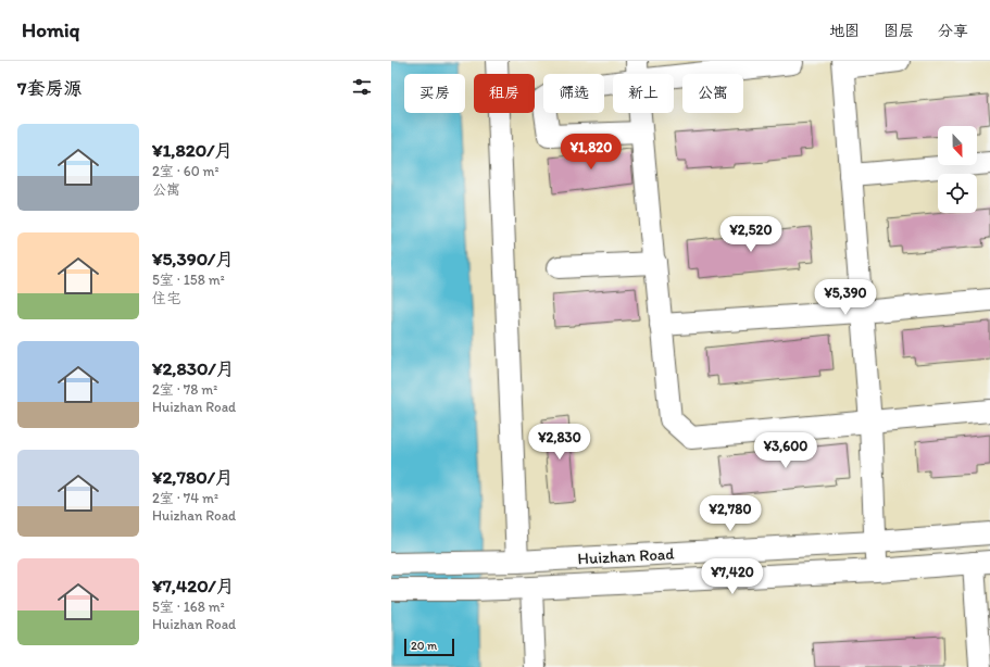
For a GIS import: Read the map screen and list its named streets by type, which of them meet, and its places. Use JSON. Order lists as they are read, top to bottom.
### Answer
{
  "streets": {
    "street": ["Huizhan Road"]
  },
  "scale_bar": "20 m",
  "north": "bottom",
  "page": {
    "header": "Homiq",
    "nav": ["地图", "图层", "分享"],
    "heading": "7套房源",
    "chip": [
      "买房",
      "租房",
      "筛选",
      "新上",
      "公寓"
    ],
    "list": [
      {
        "name": "¥1,820/月",
        "note": "2室 · 60 m² · 公寓"
      },
      {
        "name": "¥5,390/月",
        "note": "5室 · 158 m² · 住宅"
      },
      {
        "name": "¥2,830/月",
        "note": "2室 · 78 m² · Huizhan Road"
      },
      {
        "name": "¥2,780/月",
        "note": "2室 · 74 m² · Huizhan Road"
      },
      {
        "name": "¥7,420/月",
        "note": "5室 · 168 m² · Huizhan Road"
      }
    ],
    "price": [
      "¥1,820",
      "¥2,520",
      "¥5,390",
      "¥2,830",
      "¥3,600",
      "¥2,780",
      "¥7,420"
    ],
    "scale": "20 m"
  }
}
